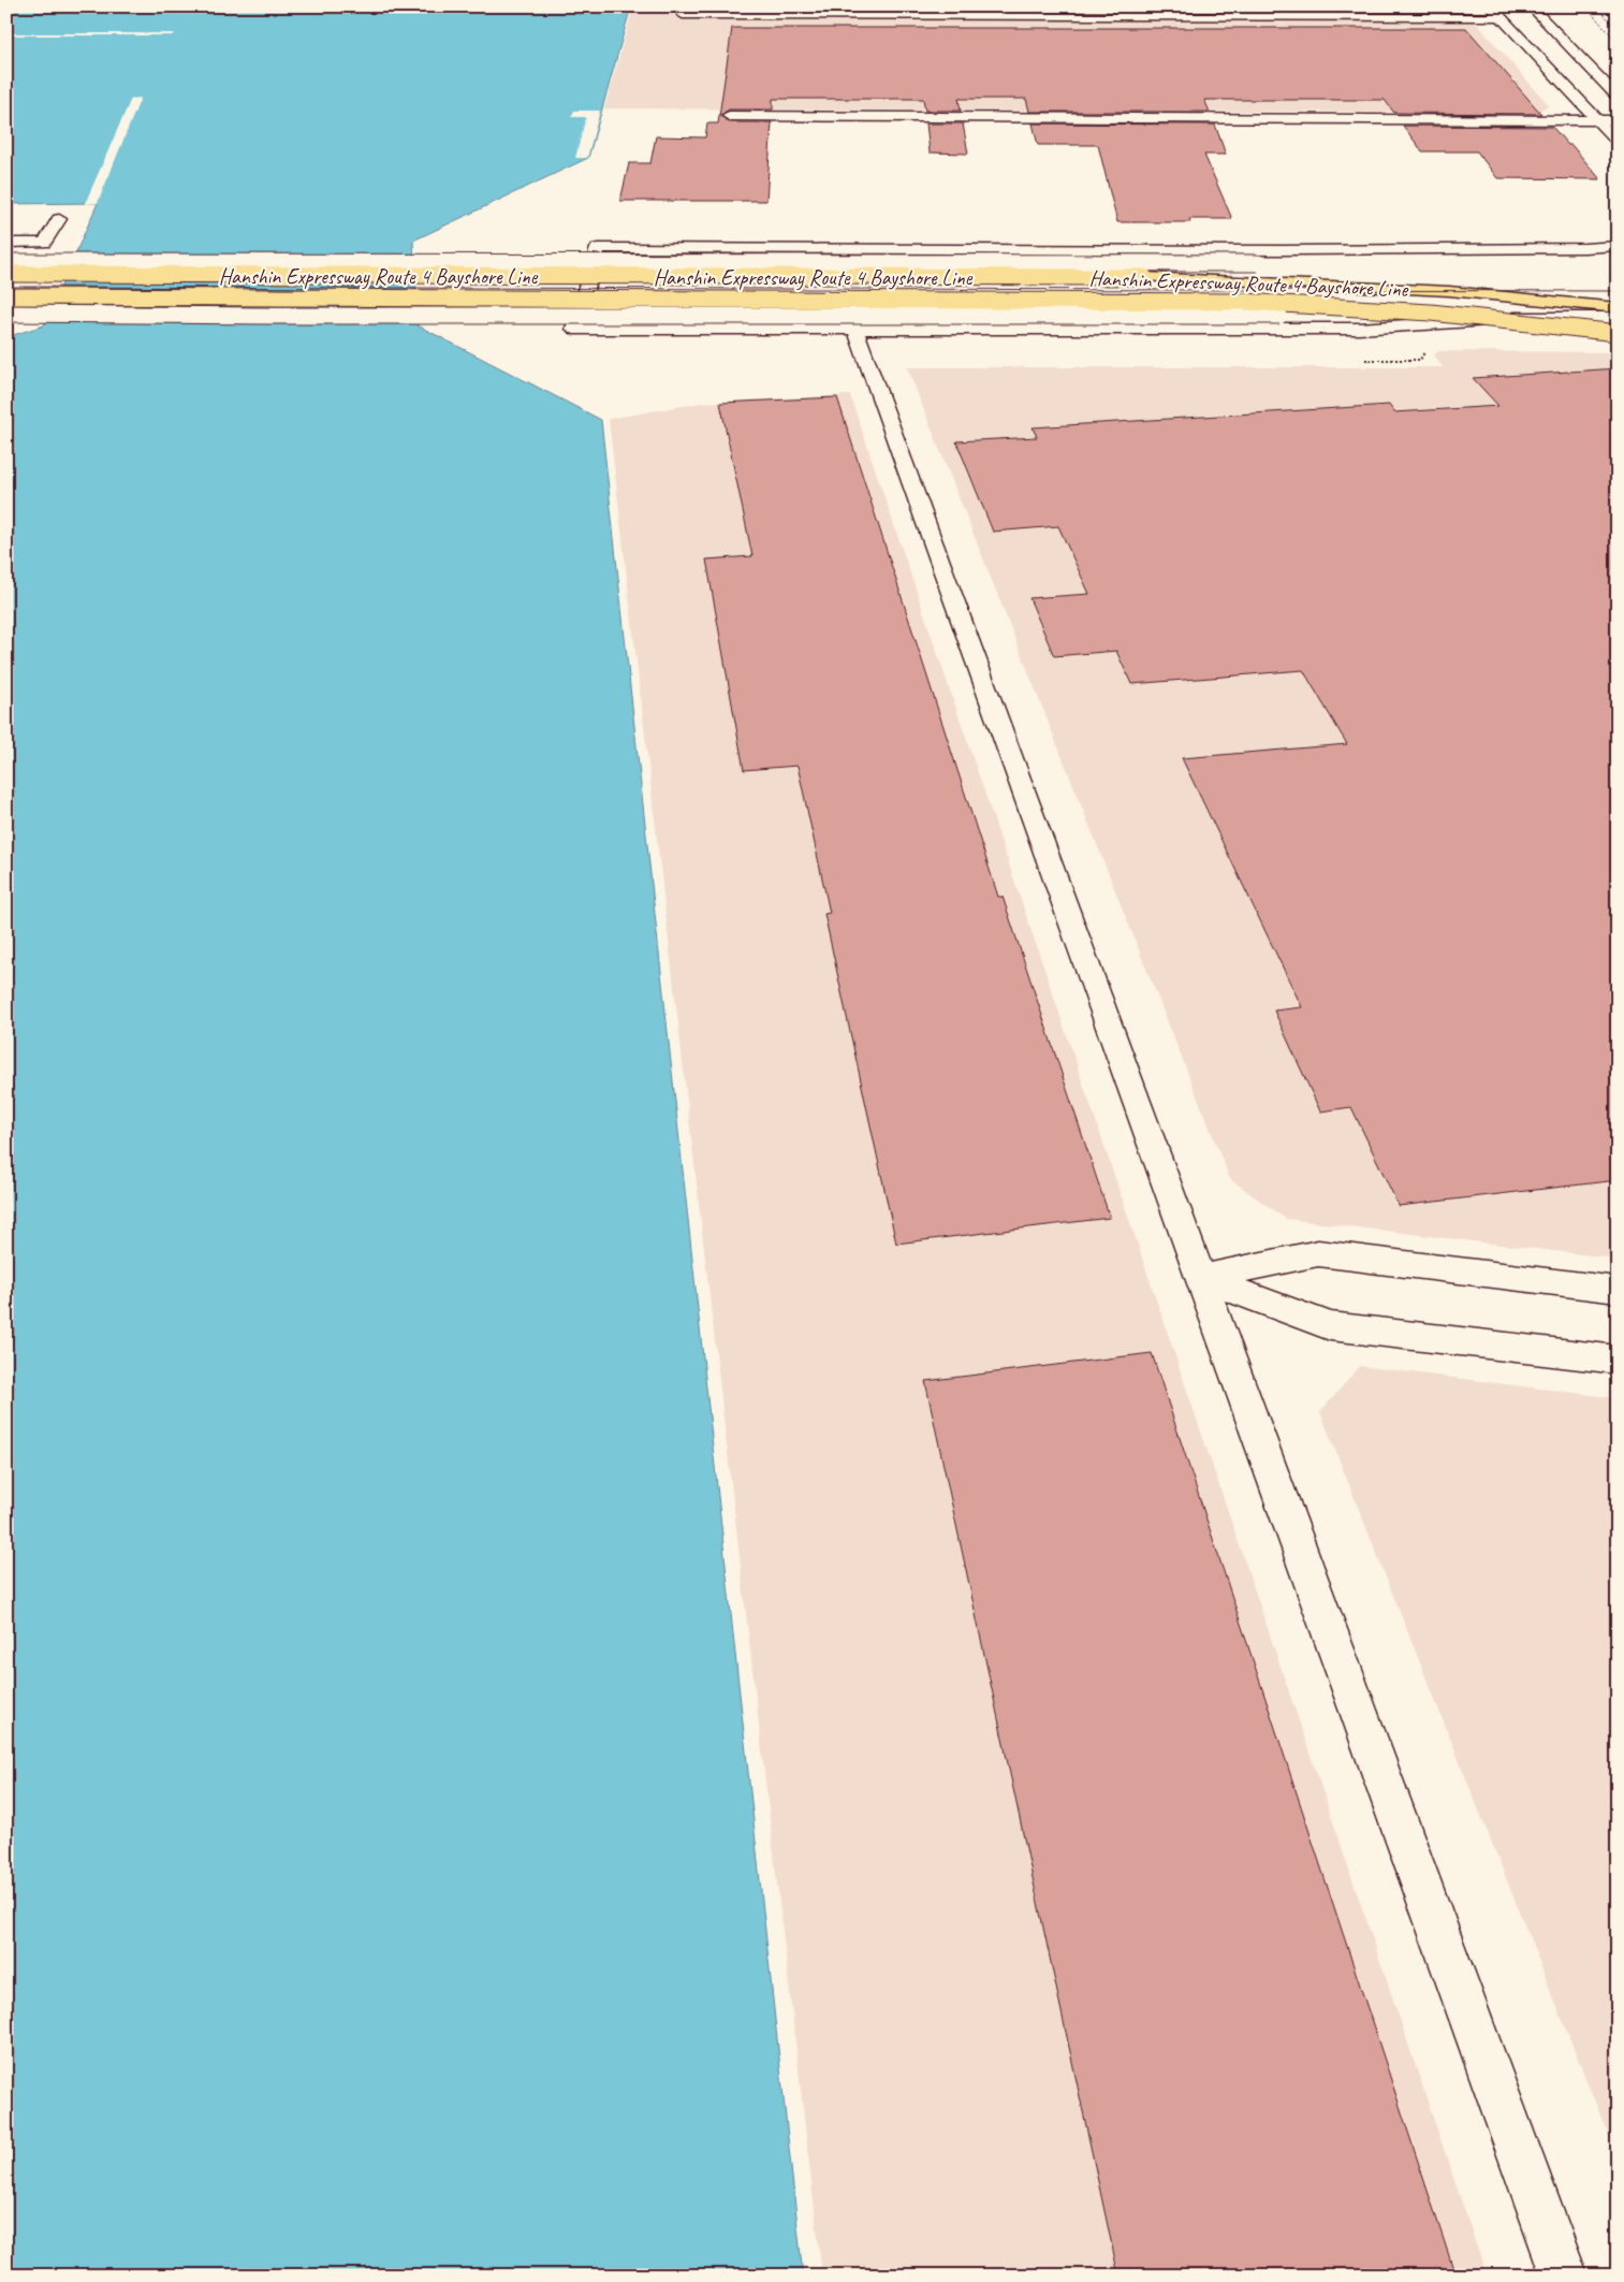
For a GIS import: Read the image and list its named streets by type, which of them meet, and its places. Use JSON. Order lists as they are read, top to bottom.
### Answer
{
  "streets": {
    "highway": ["Hanshin Expressway Route 4 Bayshore Line"]
  }
}
